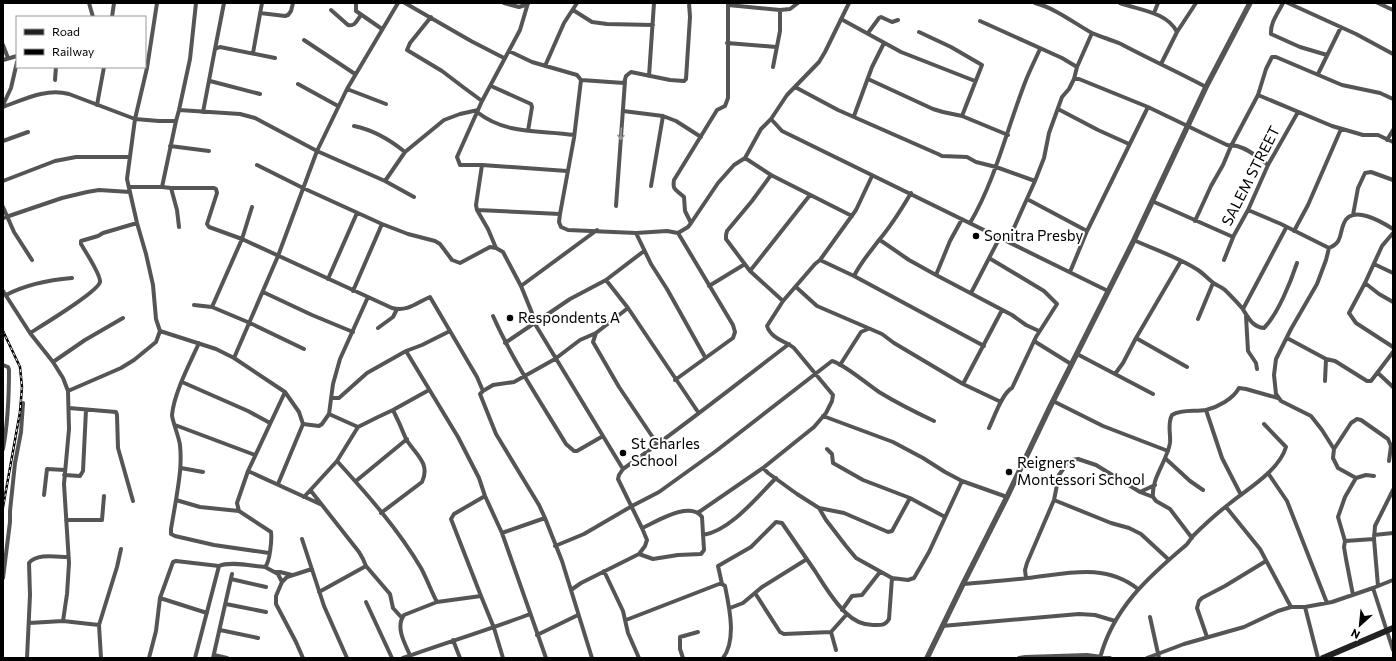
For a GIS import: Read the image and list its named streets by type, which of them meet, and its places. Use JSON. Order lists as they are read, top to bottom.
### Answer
{
  "streets": {
    "street": ["SALEM STREET"]
  },
  "places": [
    "Sonitra Presby",
    "Respondents A",
    "St Charles School",
    "Reigners Montessori School"
  ],
  "legend": ["Road", "Railway"],
  "north": "bottom left"
}
